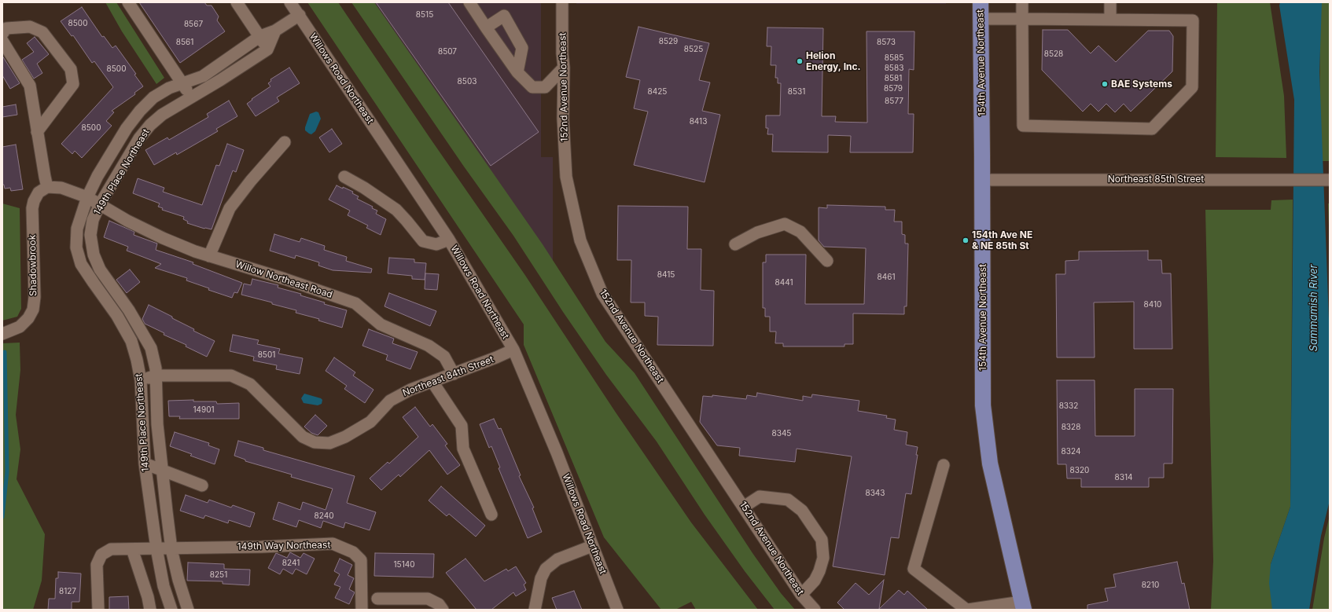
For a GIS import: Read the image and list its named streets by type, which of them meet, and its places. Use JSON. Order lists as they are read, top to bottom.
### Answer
{
  "streets": {
    "main road": ["154th Avenue Northeast"],
    "street": [
      "Willows Road Northeast",
      "152nd Avenue Northeast",
      "149th Place Northeast",
      "Northeast 85th Street",
      "Shadowbrook",
      "Willow Northeast Road",
      "Northeast 84th Street",
      "149th Way Northeast"
    ]
  },
  "crossings": [
    ["154th Avenue Northeast", "Northeast 85th Street"],
    ["Willows Road Northeast", "149th Place Northeast"],
    ["Willows Road Northeast", "Northeast 84th Street"],
    ["149th Place Northeast", "Willow Northeast Road"],
    ["149th Place Northeast", "Northeast 84th Street"],
    ["149th Place Northeast", "149th Way Northeast"],
    ["Willow Northeast Road", "Northeast 84th Street"]
  ],
  "water": ["Sammamish River"],
  "places": ["Helion Energy, Inc.", "BAE Systems", "154th Ave NE & NE 85th St"],
  "house_numbers": [
    "8515",
    "8500",
    "8567",
    "8529",
    "8561",
    "8573",
    "8525",
    "8507",
    "8528",
    "8585",
    "8583",
    "8500",
    "8581",
    "8503",
    "8579",
    "8425",
    "8531",
    "8577",
    "8413",
    "8500",
    "8415",
    "8461",
    "8441",
    "8410",
    "8501",
    "8332",
    "14901",
    "8328",
    "8345",
    "8324",
    "8320",
    "8314",
    "8343",
    "8240",
    "8241",
    "15140",
    "8251",
    "8210",
    "8127"
  ]
}
